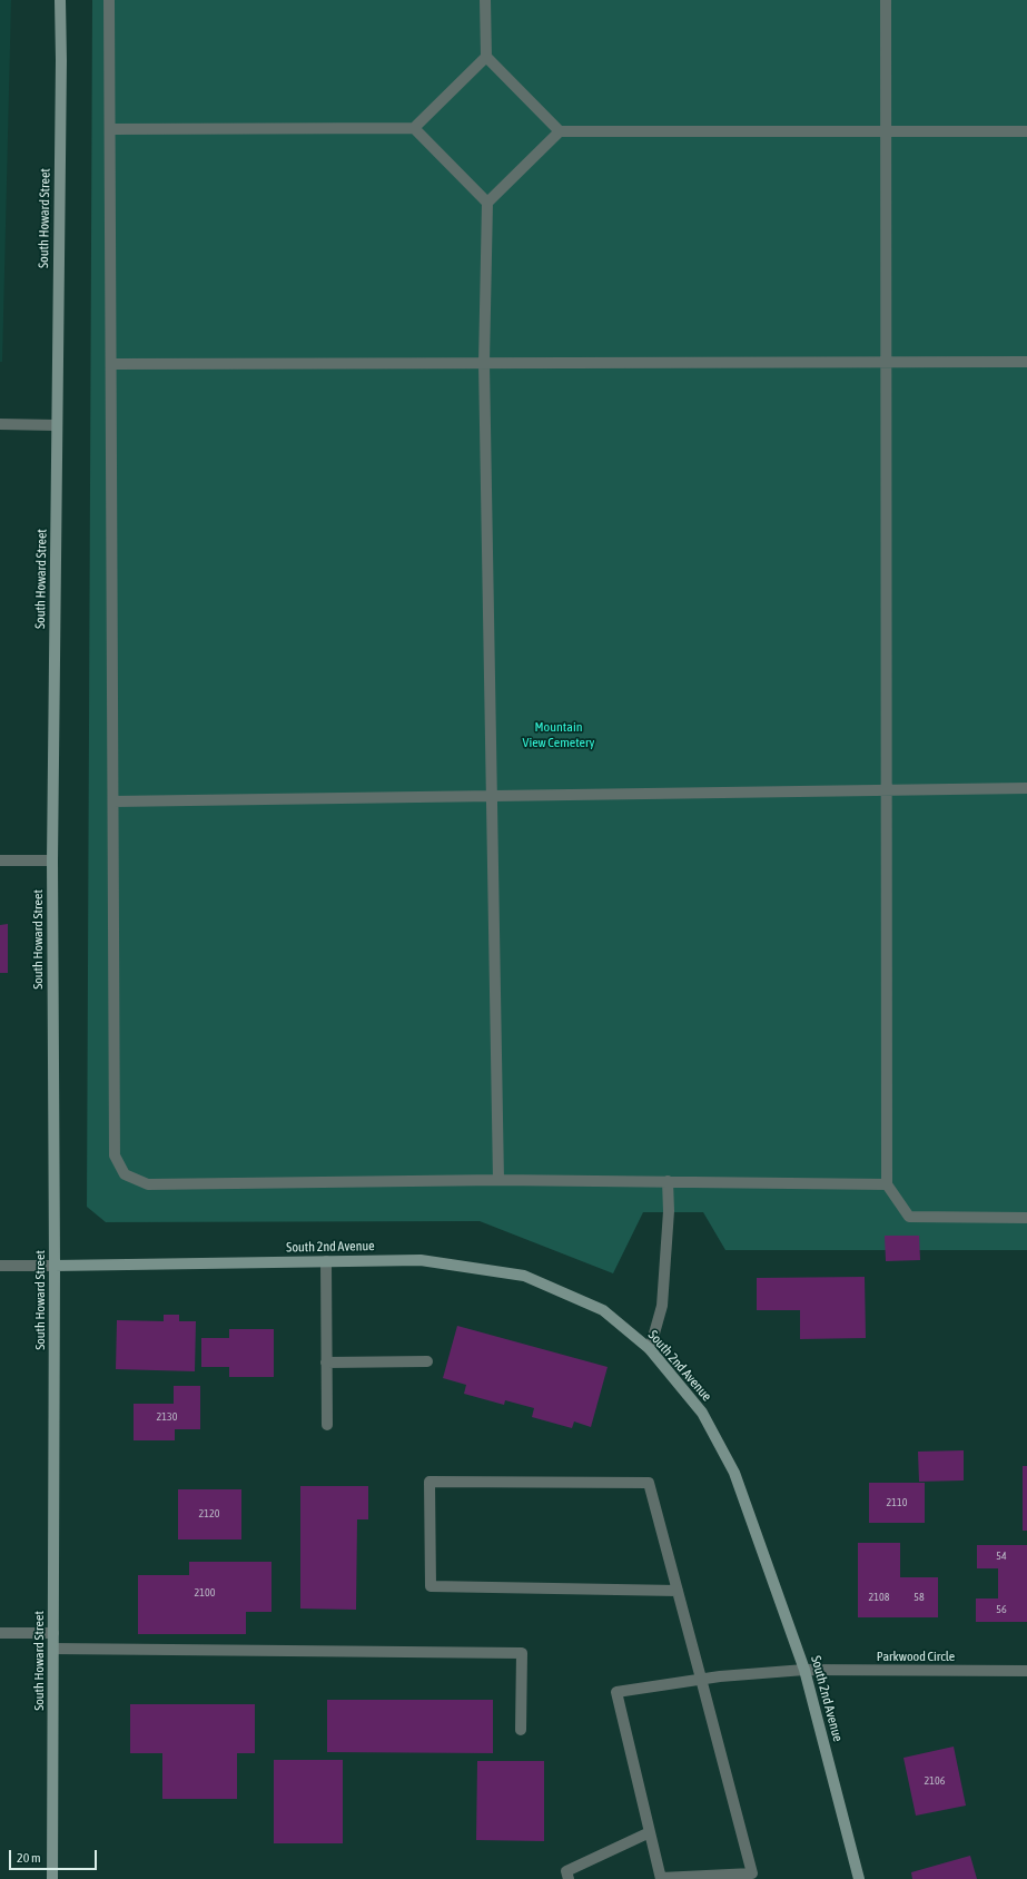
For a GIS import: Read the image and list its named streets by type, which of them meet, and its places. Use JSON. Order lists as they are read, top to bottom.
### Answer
{
  "streets": {
    "main road": ["South Howard Street", "South 2nd Avenue"],
    "street": ["Parkwood Circle"]
  },
  "crossings": [
    ["South Howard Street", "South 2nd Avenue"],
    ["South 2nd Avenue", "Parkwood Circle"]
  ],
  "parks": ["Mountain View Cemetery"],
  "house_numbers": [
    "2130",
    "2110",
    "2120",
    "54",
    "2100",
    "2108",
    "58",
    "56",
    "2106"
  ],
  "scale_bar": "20 m"
}
